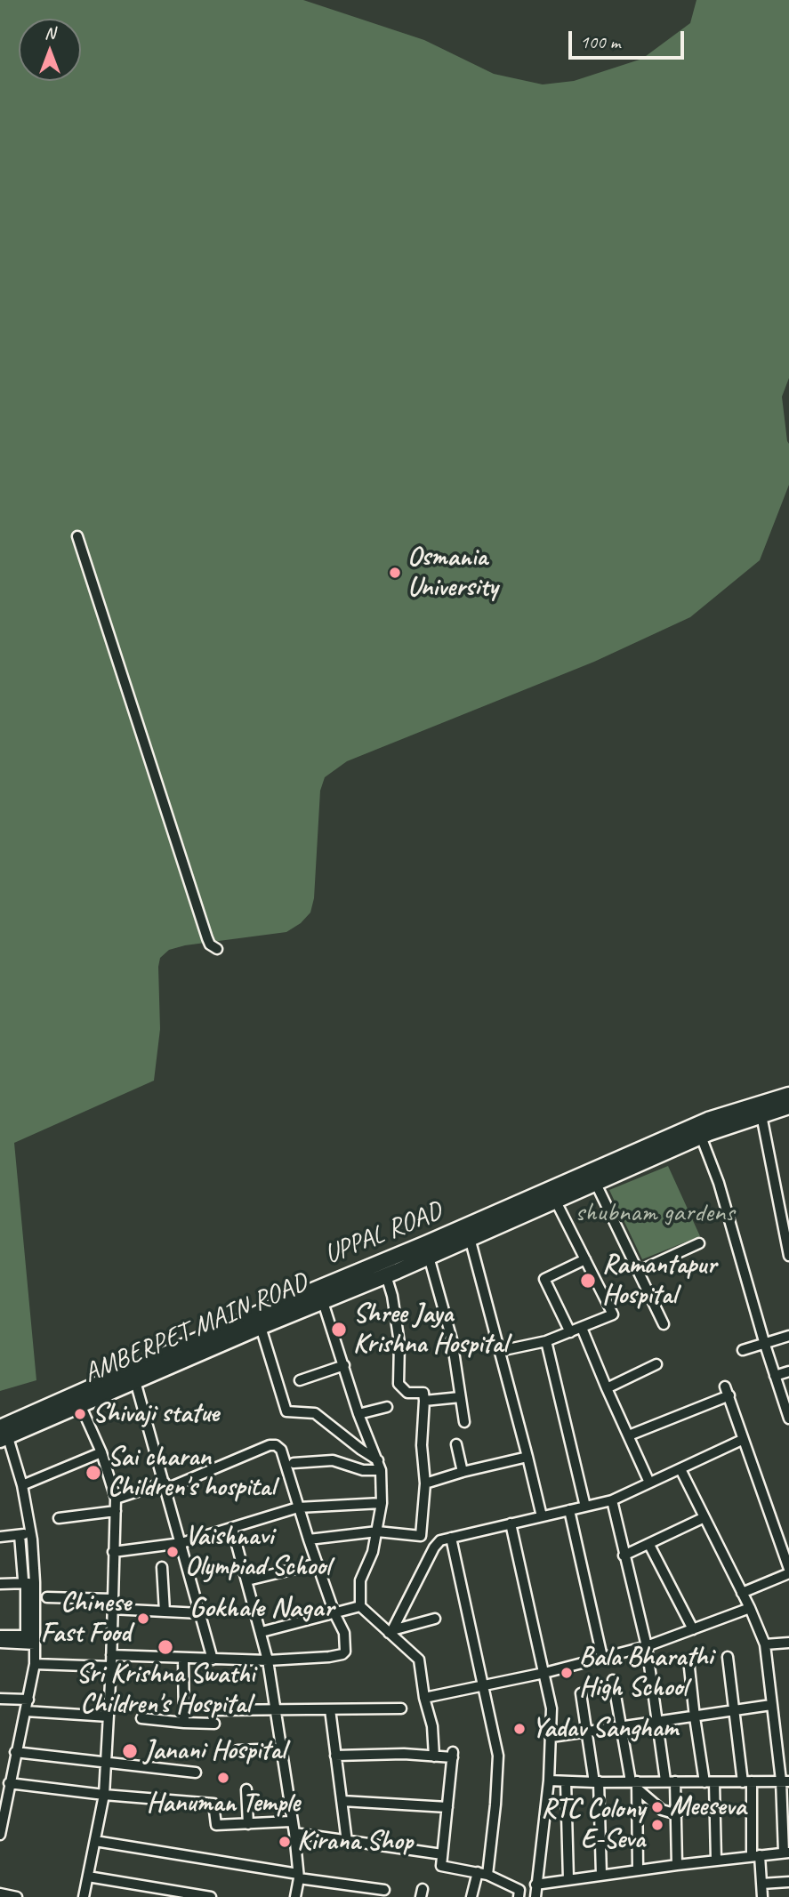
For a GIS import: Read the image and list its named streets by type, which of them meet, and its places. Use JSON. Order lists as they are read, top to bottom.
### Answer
{
  "streets": {
    "highway": ["UPPAL ROAD", "AMBERPET MAIN ROAD"]
  },
  "crossings": [
    ["UPPAL ROAD", "AMBERPET MAIN ROAD"]
  ],
  "districts": ["Gokhale Nagar"],
  "parks": ["shubnam gardens"],
  "places": [
    "Osmania University",
    "Ramantapur Hospital",
    "Shree Jaya Krishna Hospital",
    "Shivaji statue",
    "Sai charan Children's hospital",
    "Vaishnavi Olympiad School",
    "Chinese Fast Food",
    "Sri Krishna Swathi Children's Hospital",
    "Bala Bharathi High School",
    "Yadav Sangham",
    "Janani Hospital",
    "Hanuman Temple",
    "Meeseva",
    "RTC Colony E-Seva",
    "Kirana Shop"
  ],
  "scale_bar": "100 m",
  "north": "top"
}
